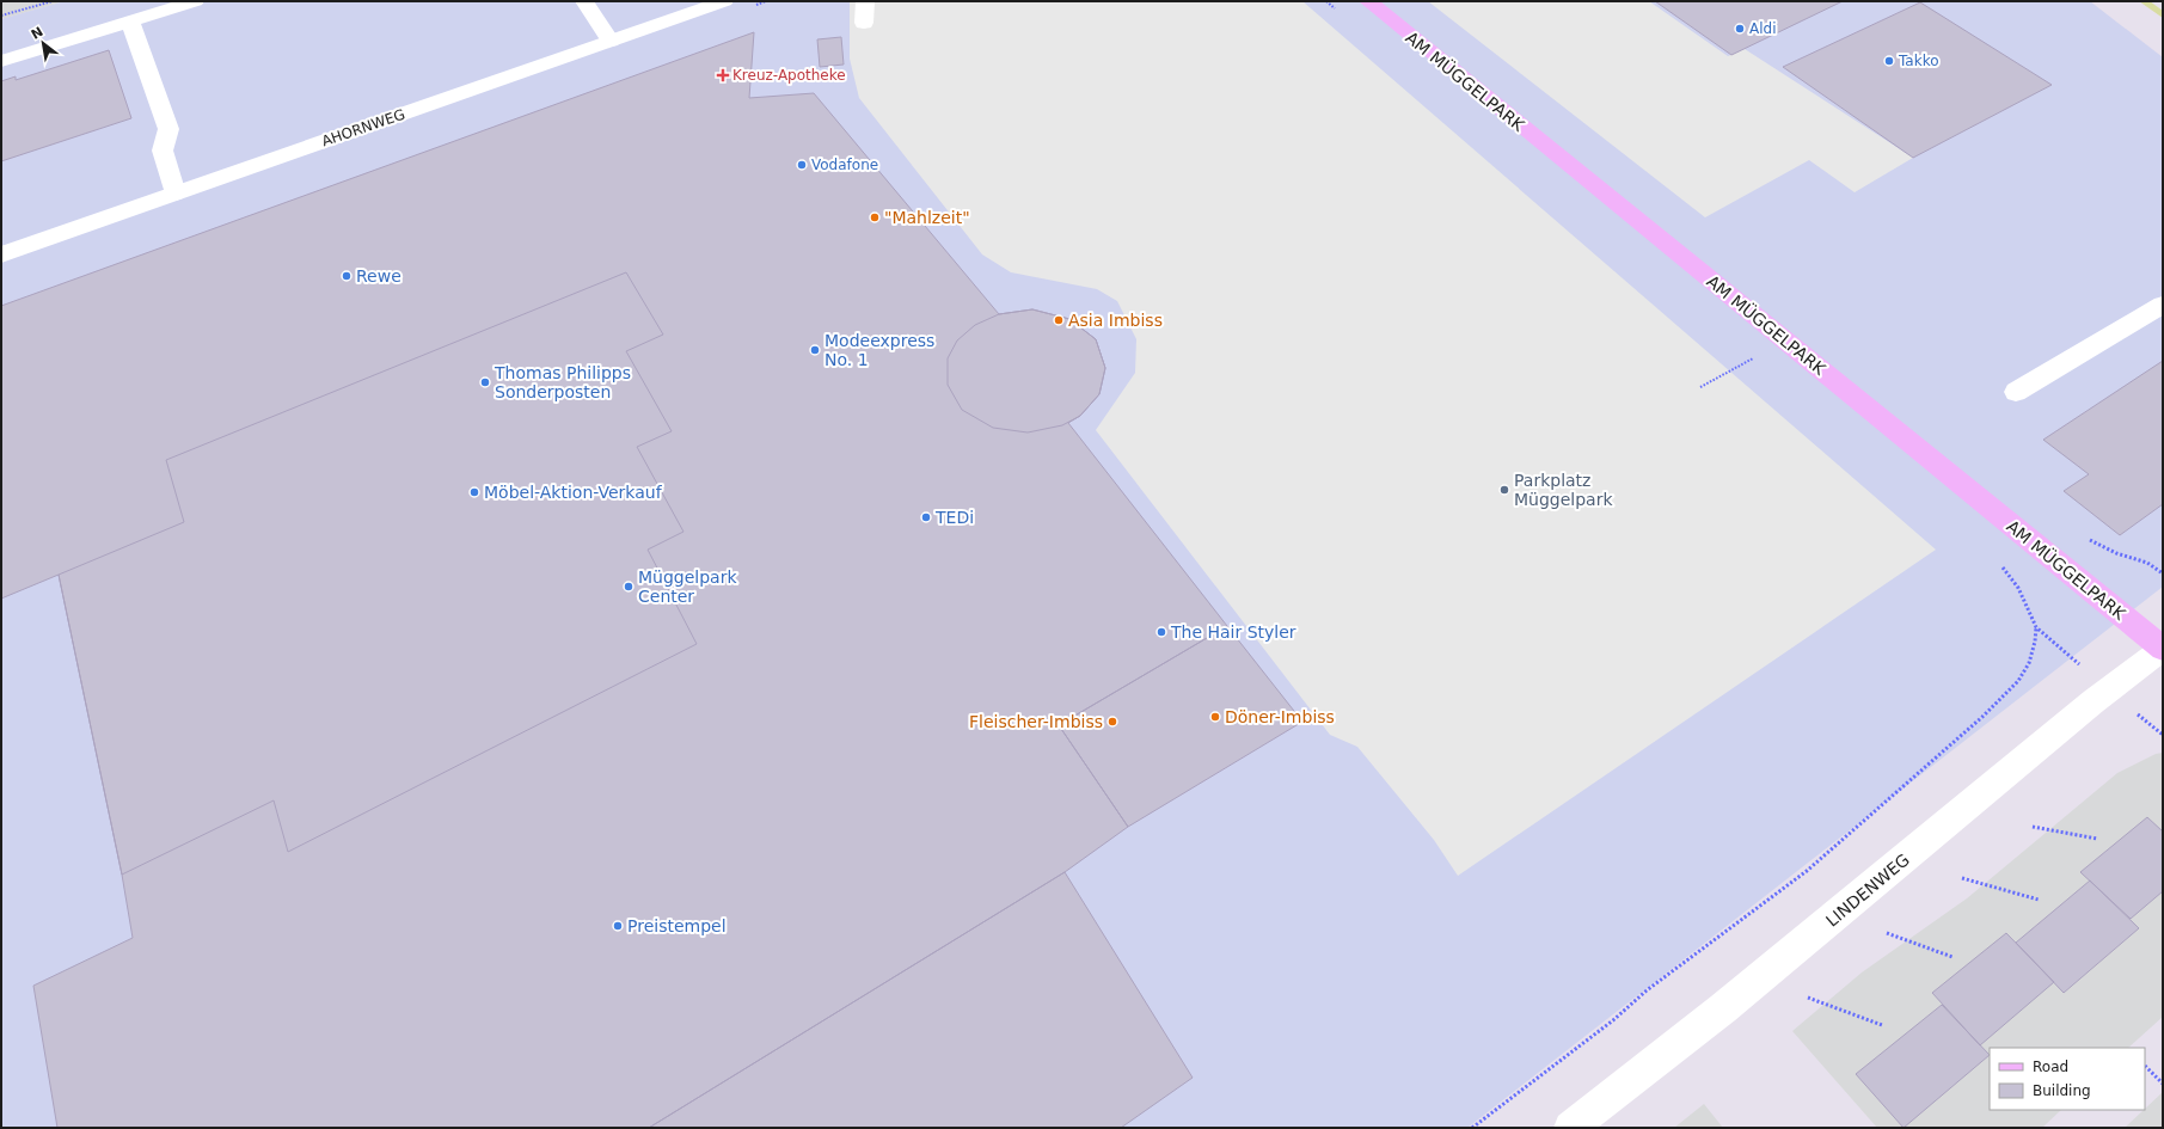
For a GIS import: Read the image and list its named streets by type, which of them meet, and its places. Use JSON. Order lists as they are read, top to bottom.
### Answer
{
  "streets": {
    "main road": ["AM MÜGGELPARK"],
    "street": ["AHORNWEG", "LINDENWEG"]
  },
  "crossings": [
    ["AM MÜGGELPARK", "LINDENWEG"]
  ],
  "places": {
    "other": [
      "Aldi",
      "Takko",
      "Vodafone",
      "\"Mahlzeit\"",
      "Rewe",
      "Asia Imbiss",
      "Modeexpress No. 1",
      "Thomas Philipps Sonderposten",
      "Parkplatz Müggelpark",
      "Möbel-Aktion-Verkauf",
      "TEDi",
      "Müggelpark Center",
      "The Hair Styler",
      "Döner-Imbiss",
      "Fleischer-Imbiss",
      "Preistempel"
    ],
    "health": ["Kreuz-Apotheke"]
  },
  "legend": ["Road", "Building"],
  "north": "top left"
}
